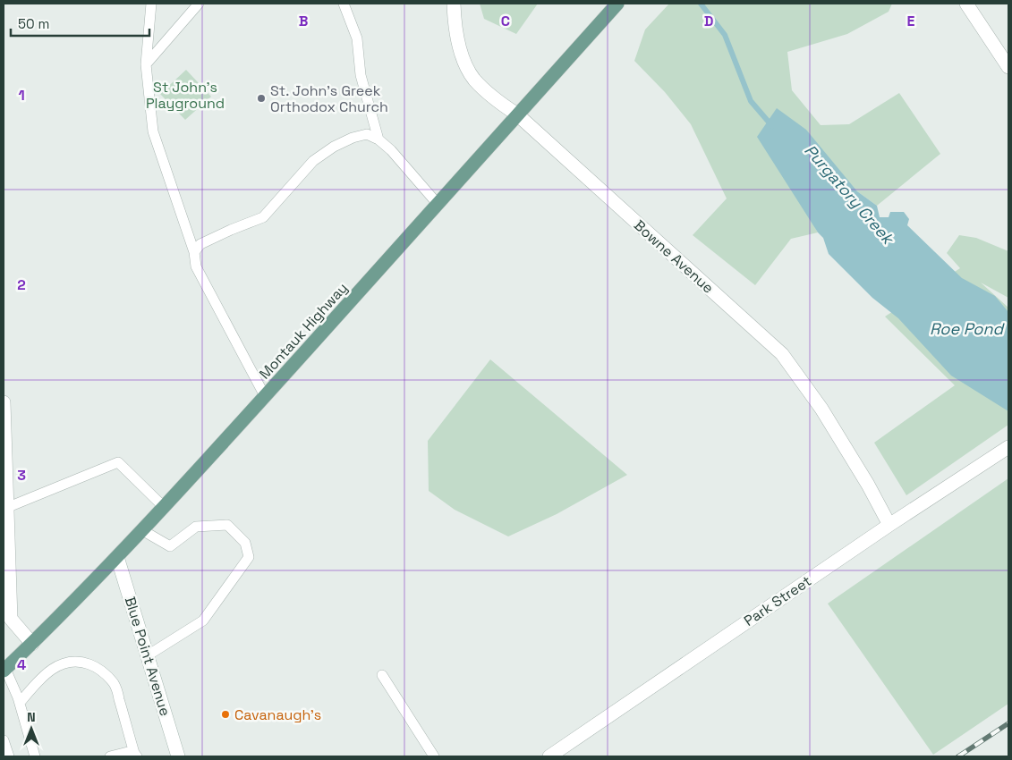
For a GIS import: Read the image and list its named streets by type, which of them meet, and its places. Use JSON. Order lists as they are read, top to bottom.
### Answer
{
  "streets": {
    "main road": ["Montauk Highway"],
    "street": ["Bowne Avenue", "Park Street", "Blue Point Avenue"]
  },
  "crossings": [
    ["Bowne Avenue", "Montauk Highway"],
    ["Bowne Avenue", "Park Street"],
    ["Montauk Highway", "Blue Point Avenue"]
  ],
  "water": ["Purgatory Creek", "Roe Pond"],
  "parks": ["St John's Playground"],
  "places": ["St. John's Greek Orthodox Church", "Cavanaugh's"],
  "scale_bar": "50 m",
  "north": "top",
  "grid": {
    "columns": [
      "B",
      "C",
      "D",
      "E"
    ],
    "rows": [
      "1",
      "2",
      "3",
      "4"
    ]
  }
}
